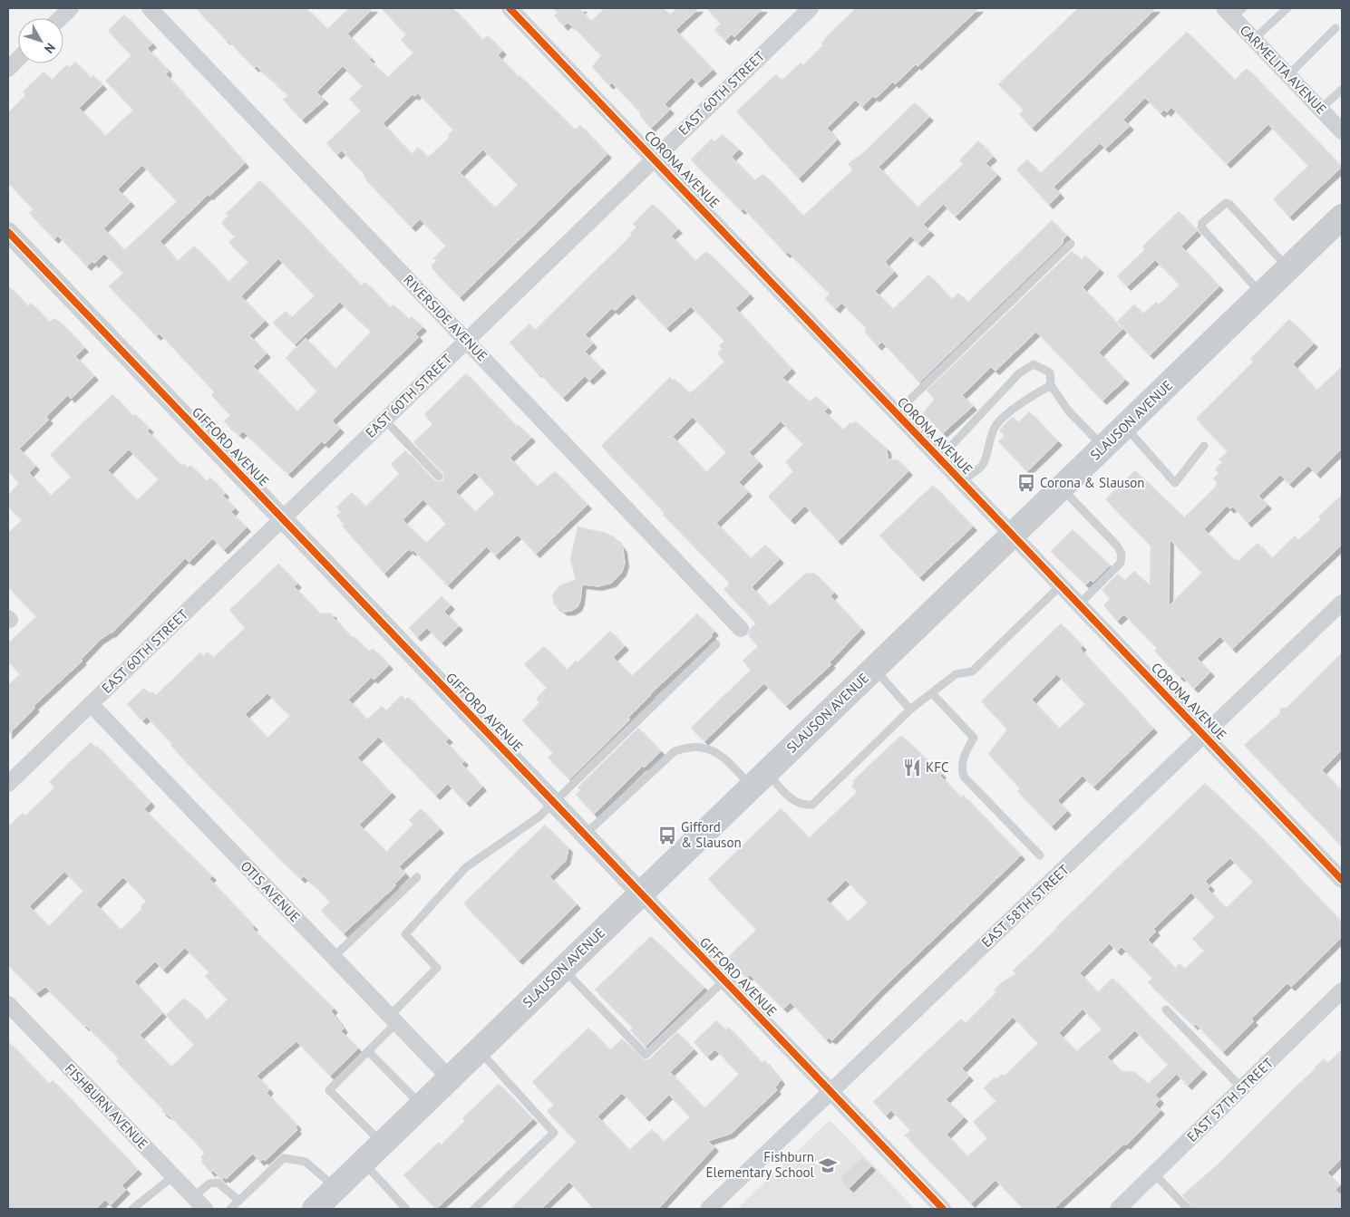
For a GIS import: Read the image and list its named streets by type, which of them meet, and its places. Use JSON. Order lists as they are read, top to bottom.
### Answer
{
  "streets": {
    "main road": ["SLAUSON AVENUE"],
    "street": [
      "CARMELITA AVENUE",
      "EAST 60TH STREET",
      "CORONA AVENUE",
      "RIVERSIDE AVENUE",
      "GIFFORD AVENUE",
      "OTIS AVENUE",
      "EAST 58TH STREET",
      "EAST 57TH STREET",
      "FISHBURN AVENUE"
    ]
  },
  "crossings": [
    ["EAST 60TH STREET", "CORONA AVENUE"],
    ["EAST 60TH STREET", "RIVERSIDE AVENUE"],
    ["EAST 60TH STREET", "GIFFORD AVENUE"],
    ["EAST 60TH STREET", "OTIS AVENUE"],
    ["CORONA AVENUE", "SLAUSON AVENUE"],
    ["CORONA AVENUE", "EAST 58TH STREET"],
    ["SLAUSON AVENUE", "GIFFORD AVENUE"],
    ["SLAUSON AVENUE", "OTIS AVENUE"],
    ["GIFFORD AVENUE", "EAST 58TH STREET"]
  ],
  "places": {
    "bus stop": ["Corona & Slauson", "Gifford & Slauson"],
    "restaurant": ["KFC"],
    "school or university": ["Fishburn Elementary School"]
  },
  "north": "bottom right"
}
